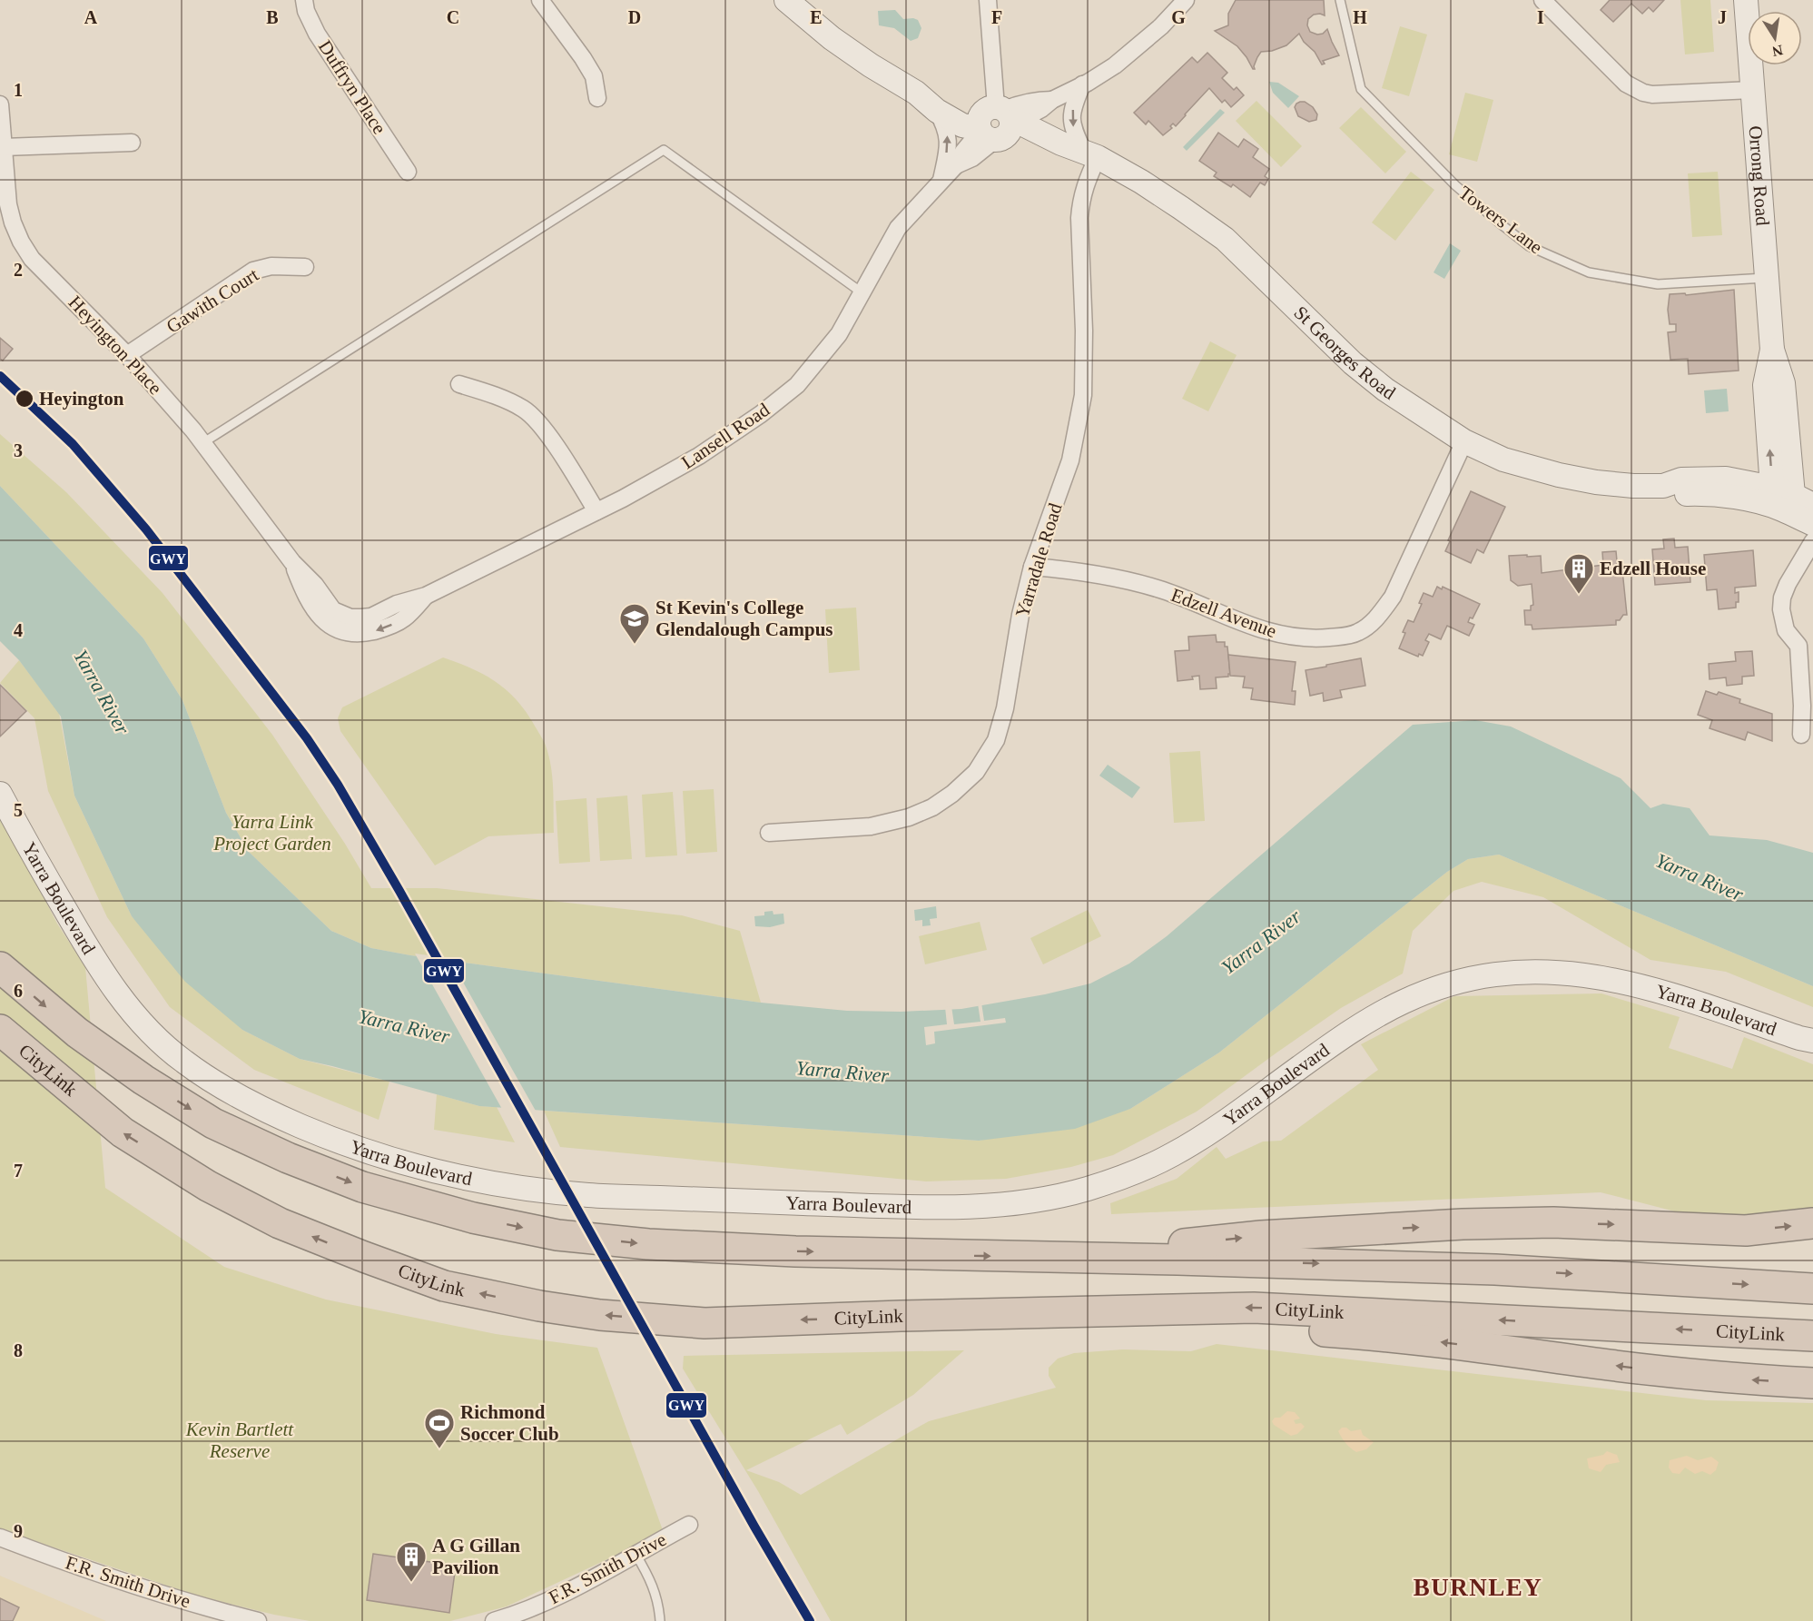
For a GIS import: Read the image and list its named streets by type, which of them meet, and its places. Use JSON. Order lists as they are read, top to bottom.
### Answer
{
  "streets": {
    "highway": ["CityLink"],
    "street": [
      "Duffryn Place",
      "Orrong Road",
      "Gawith Court",
      "Heyington Place",
      "St Georges Road",
      "Lansell Road",
      "Yarradale Road",
      "Edzell Avenue",
      "Yarra Boulevard",
      "F.R. Smith Drive"
    ],
    "lane": ["Towers Lane"]
  },
  "crossings": [
    ["Orrong Road", "Towers Lane"],
    ["Orrong Road", "St Georges Road"],
    ["Gawith Court", "Heyington Place"],
    ["Heyington Place", "Lansell Road"],
    ["St Georges Road", "Lansell Road"],
    ["St Georges Road", "Yarradale Road"],
    ["St Georges Road", "Edzell Avenue"],
    ["Yarradale Road", "Edzell Avenue"]
  ],
  "districts": ["BURNLEY"],
  "water": ["Yarra River"],
  "parks": ["Yarra Link Project Garden", "Kevin Bartlett Reserve"],
  "places": {
    "other": ["Heyington"],
    "building": ["Edzell House", "A G Gillan Pavilion"],
    "school or university": ["St Kevin's College Glendalough Campus"],
    "sports": ["Richmond Soccer Club"]
  },
  "lines": ["transit line GWY"],
  "north": "bottom",
  "grid": {
    "columns": [
      "A",
      "B",
      "C",
      "D",
      "E",
      "F",
      "G",
      "H",
      "I",
      "J"
    ],
    "rows": [
      "1",
      "2",
      "3",
      "4",
      "5",
      "6",
      "7",
      "8",
      "9"
    ]
  }
}
